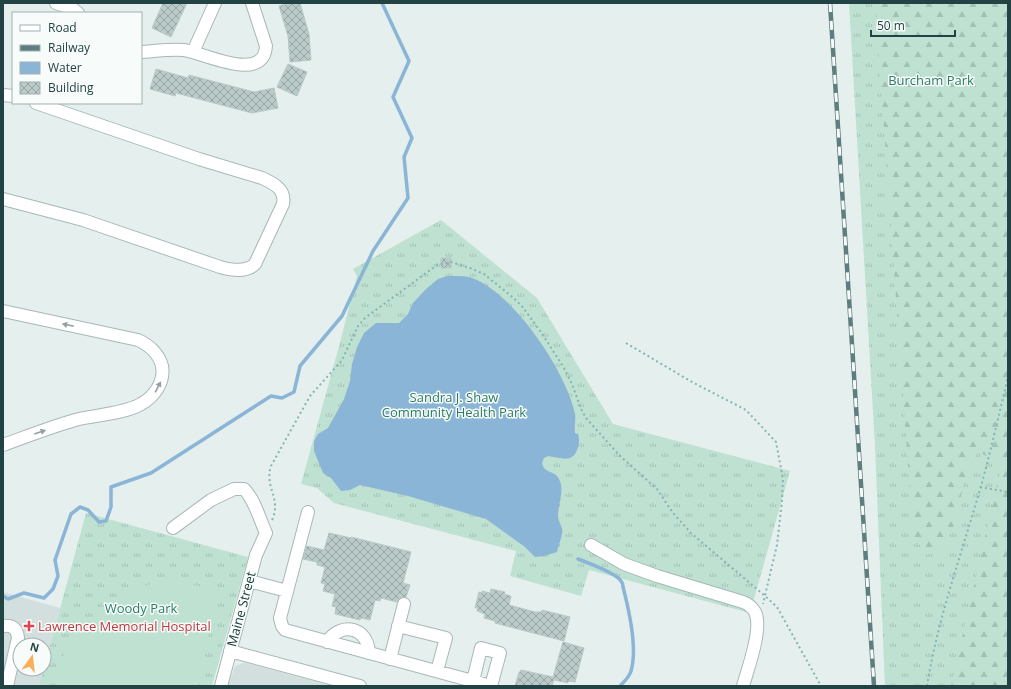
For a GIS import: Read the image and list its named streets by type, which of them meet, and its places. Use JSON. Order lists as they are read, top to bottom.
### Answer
{
  "streets": {
    "street": ["Maine Street"]
  },
  "parks": ["Burcham Park", "Sandra J. Shaw Community Health Park", "Woody Park"],
  "places": {
    "health": ["Lawrence Memorial Hospital"]
  },
  "legend": [
    "Road",
    "Railway",
    "Water",
    "Building"
  ],
  "scale_bar": "50 m",
  "north": "top"
}
